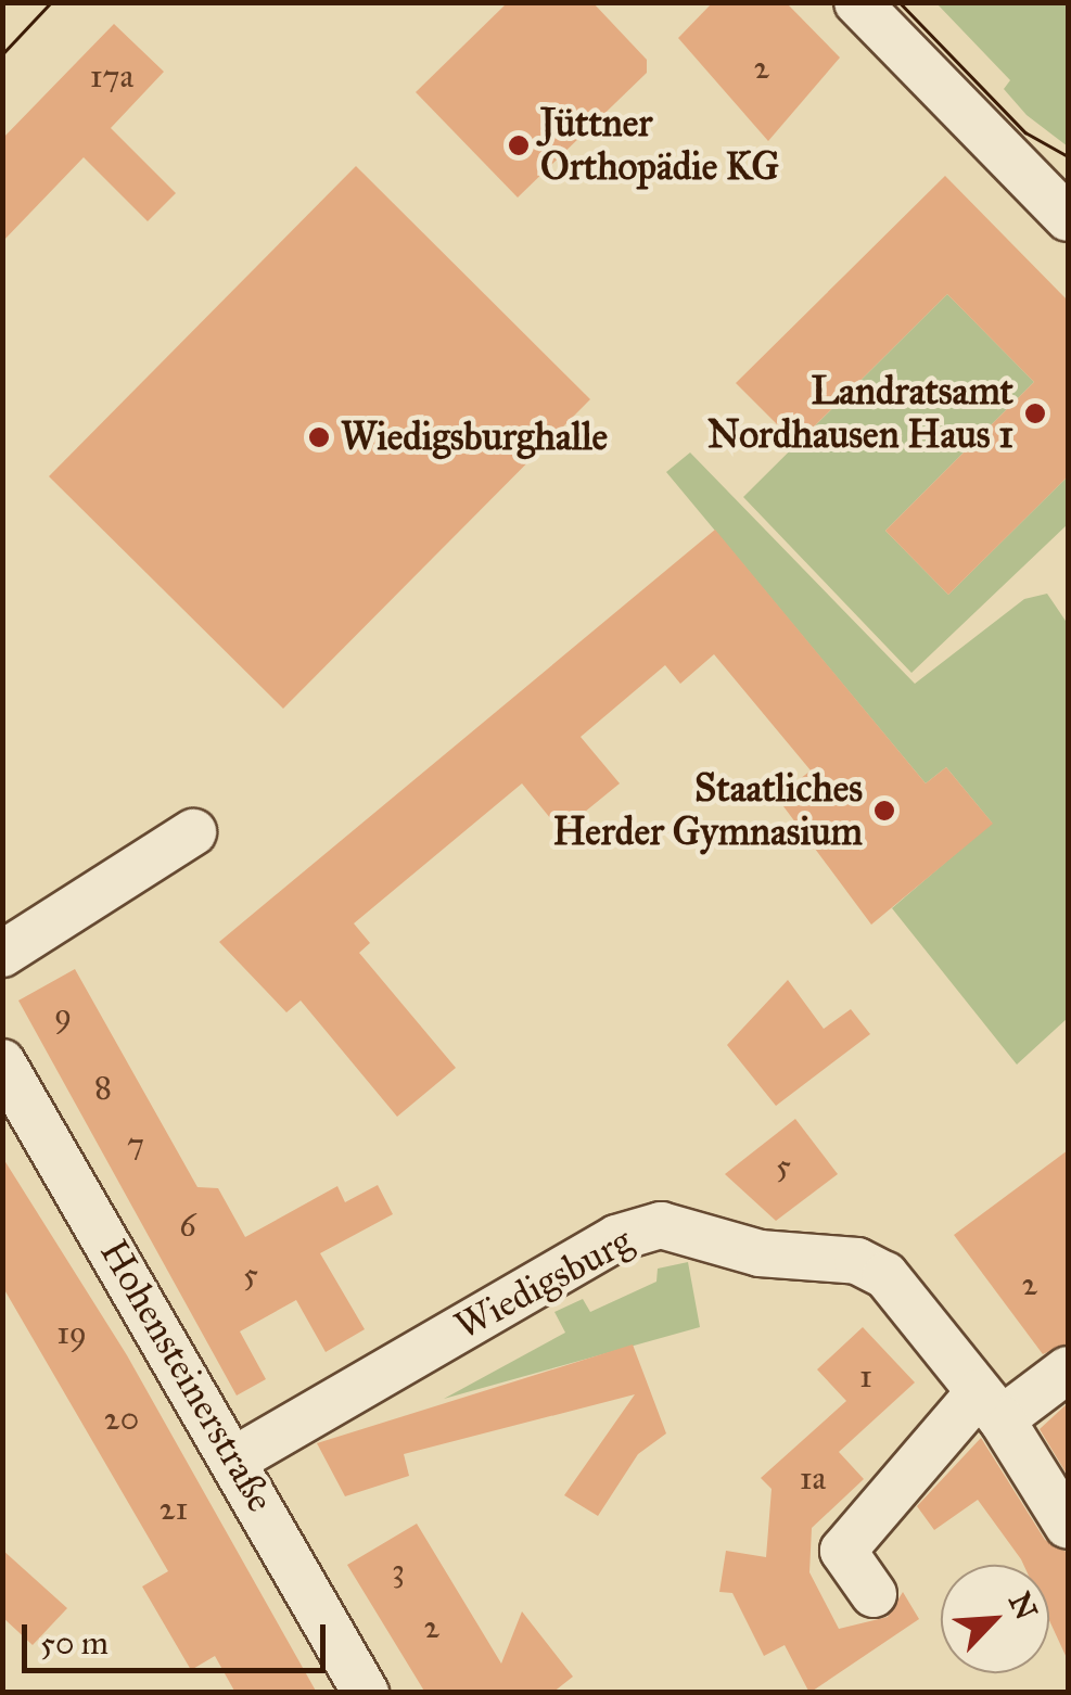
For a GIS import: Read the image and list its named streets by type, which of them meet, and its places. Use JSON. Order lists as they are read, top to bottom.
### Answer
{
  "streets": {
    "street": ["Wiedigsburg", "Hohensteinerstraße"]
  },
  "crossings": [
    ["Wiedigsburg", "Hohensteinerstraße"]
  ],
  "places": [
    "Jüttner Orthopädie KG",
    "Landratsamt Nordhausen Haus 1",
    "Wiedigsburghalle",
    "Staatliches Herder Gymnasium"
  ],
  "house_numbers": [
    "2",
    "17a",
    "9",
    "8",
    "7",
    "5",
    "6",
    "5",
    "2",
    "19",
    "1",
    "20",
    "1a",
    "21",
    "3",
    "2"
  ],
  "scale_bar": "50 m",
  "north": "top right"
}
